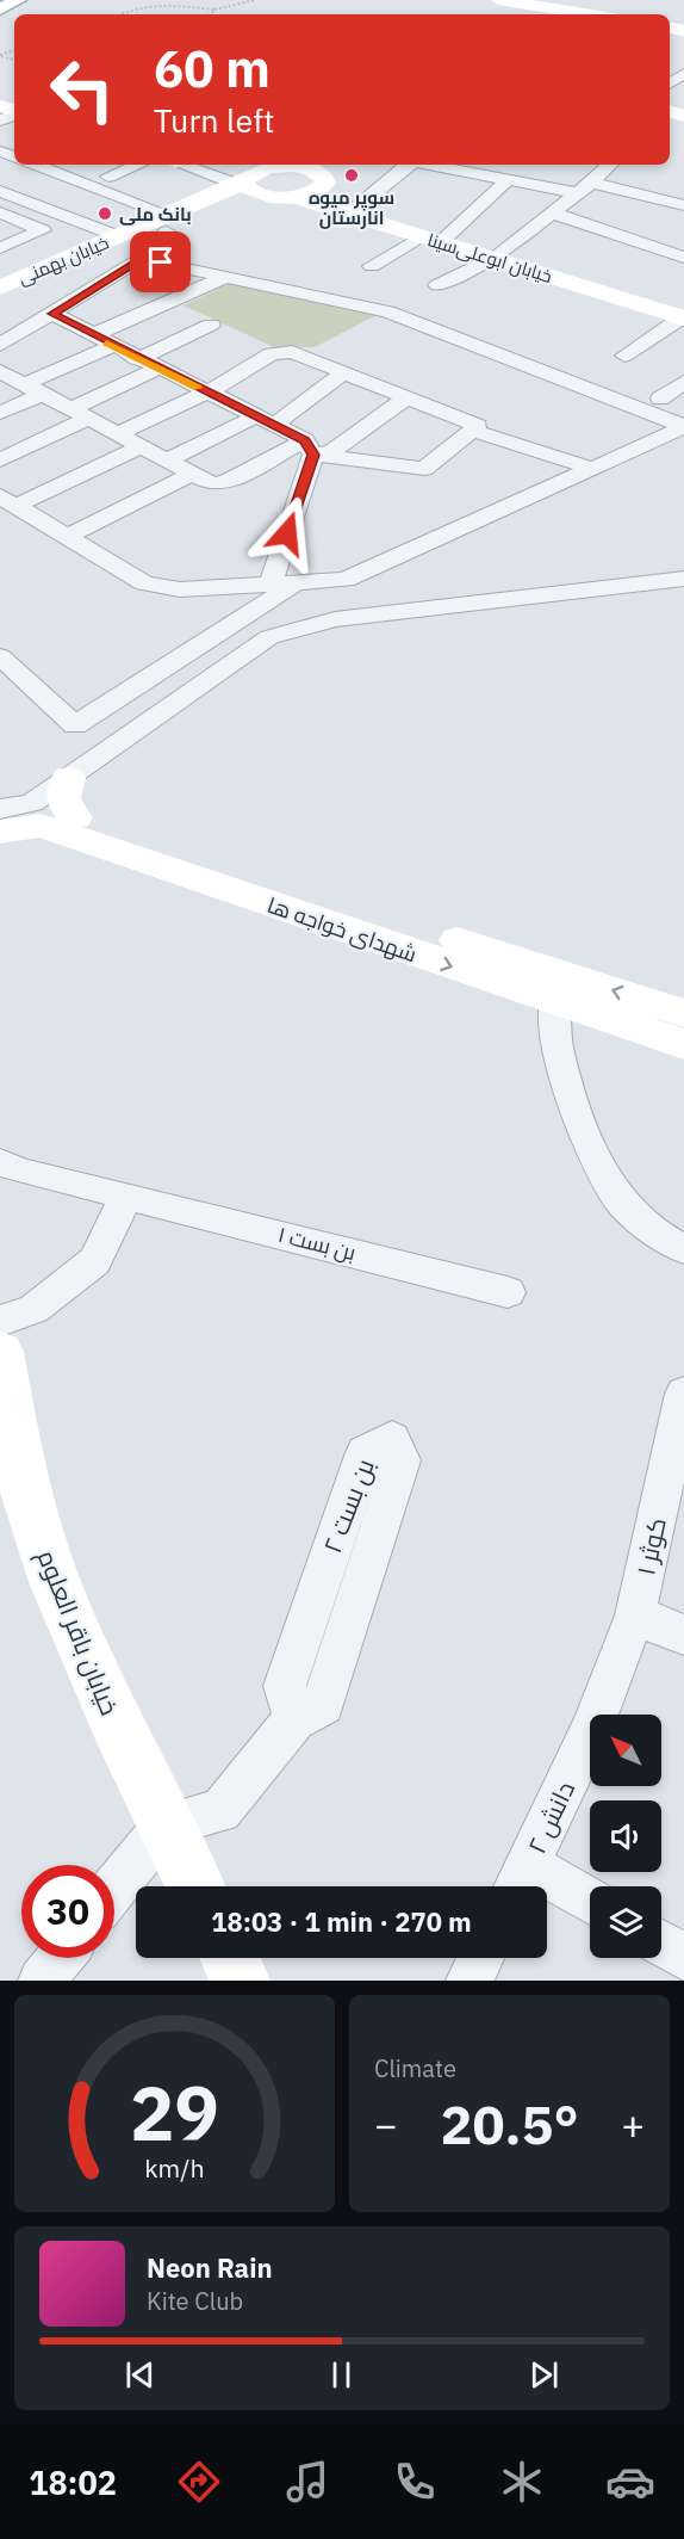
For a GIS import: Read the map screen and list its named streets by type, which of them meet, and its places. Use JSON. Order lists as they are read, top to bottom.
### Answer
{
  "streets": {
    "street": [
      "خیابان ابوعلی‌سینا",
      "خیابان بهمنی",
      "شهدای خواجه ها",
      "بن بست ۱",
      "بن بست ۲",
      "کوثر ۱",
      "خیابان باقر العلوم",
      "دانش ۲"
    ]
  },
  "crossings": [
    ["خیابان ابوعلی‌سینا", "خیابان بهمنی"],
    ["بن بست ۲", "خیابان باقر العلوم"],
    ["کوثر ۱", "دانش ۲"]
  ],
  "places": ["سوپر میوه انارستان", "بانک ملی"],
  "north": "top left",
  "page": {
    "turn": ["60 m", "Turn left"],
    "limit": "30",
    "trip": "18:03 · 1 min · 270 m",
    "tile": "Climate",
    "heat": ["−", "20.5°", "+"],
    "song": ["Neon Rain", "Kite Club"],
    "tabs": "18:02",
    "gauge": ["29", "km/h"]
  }
}
